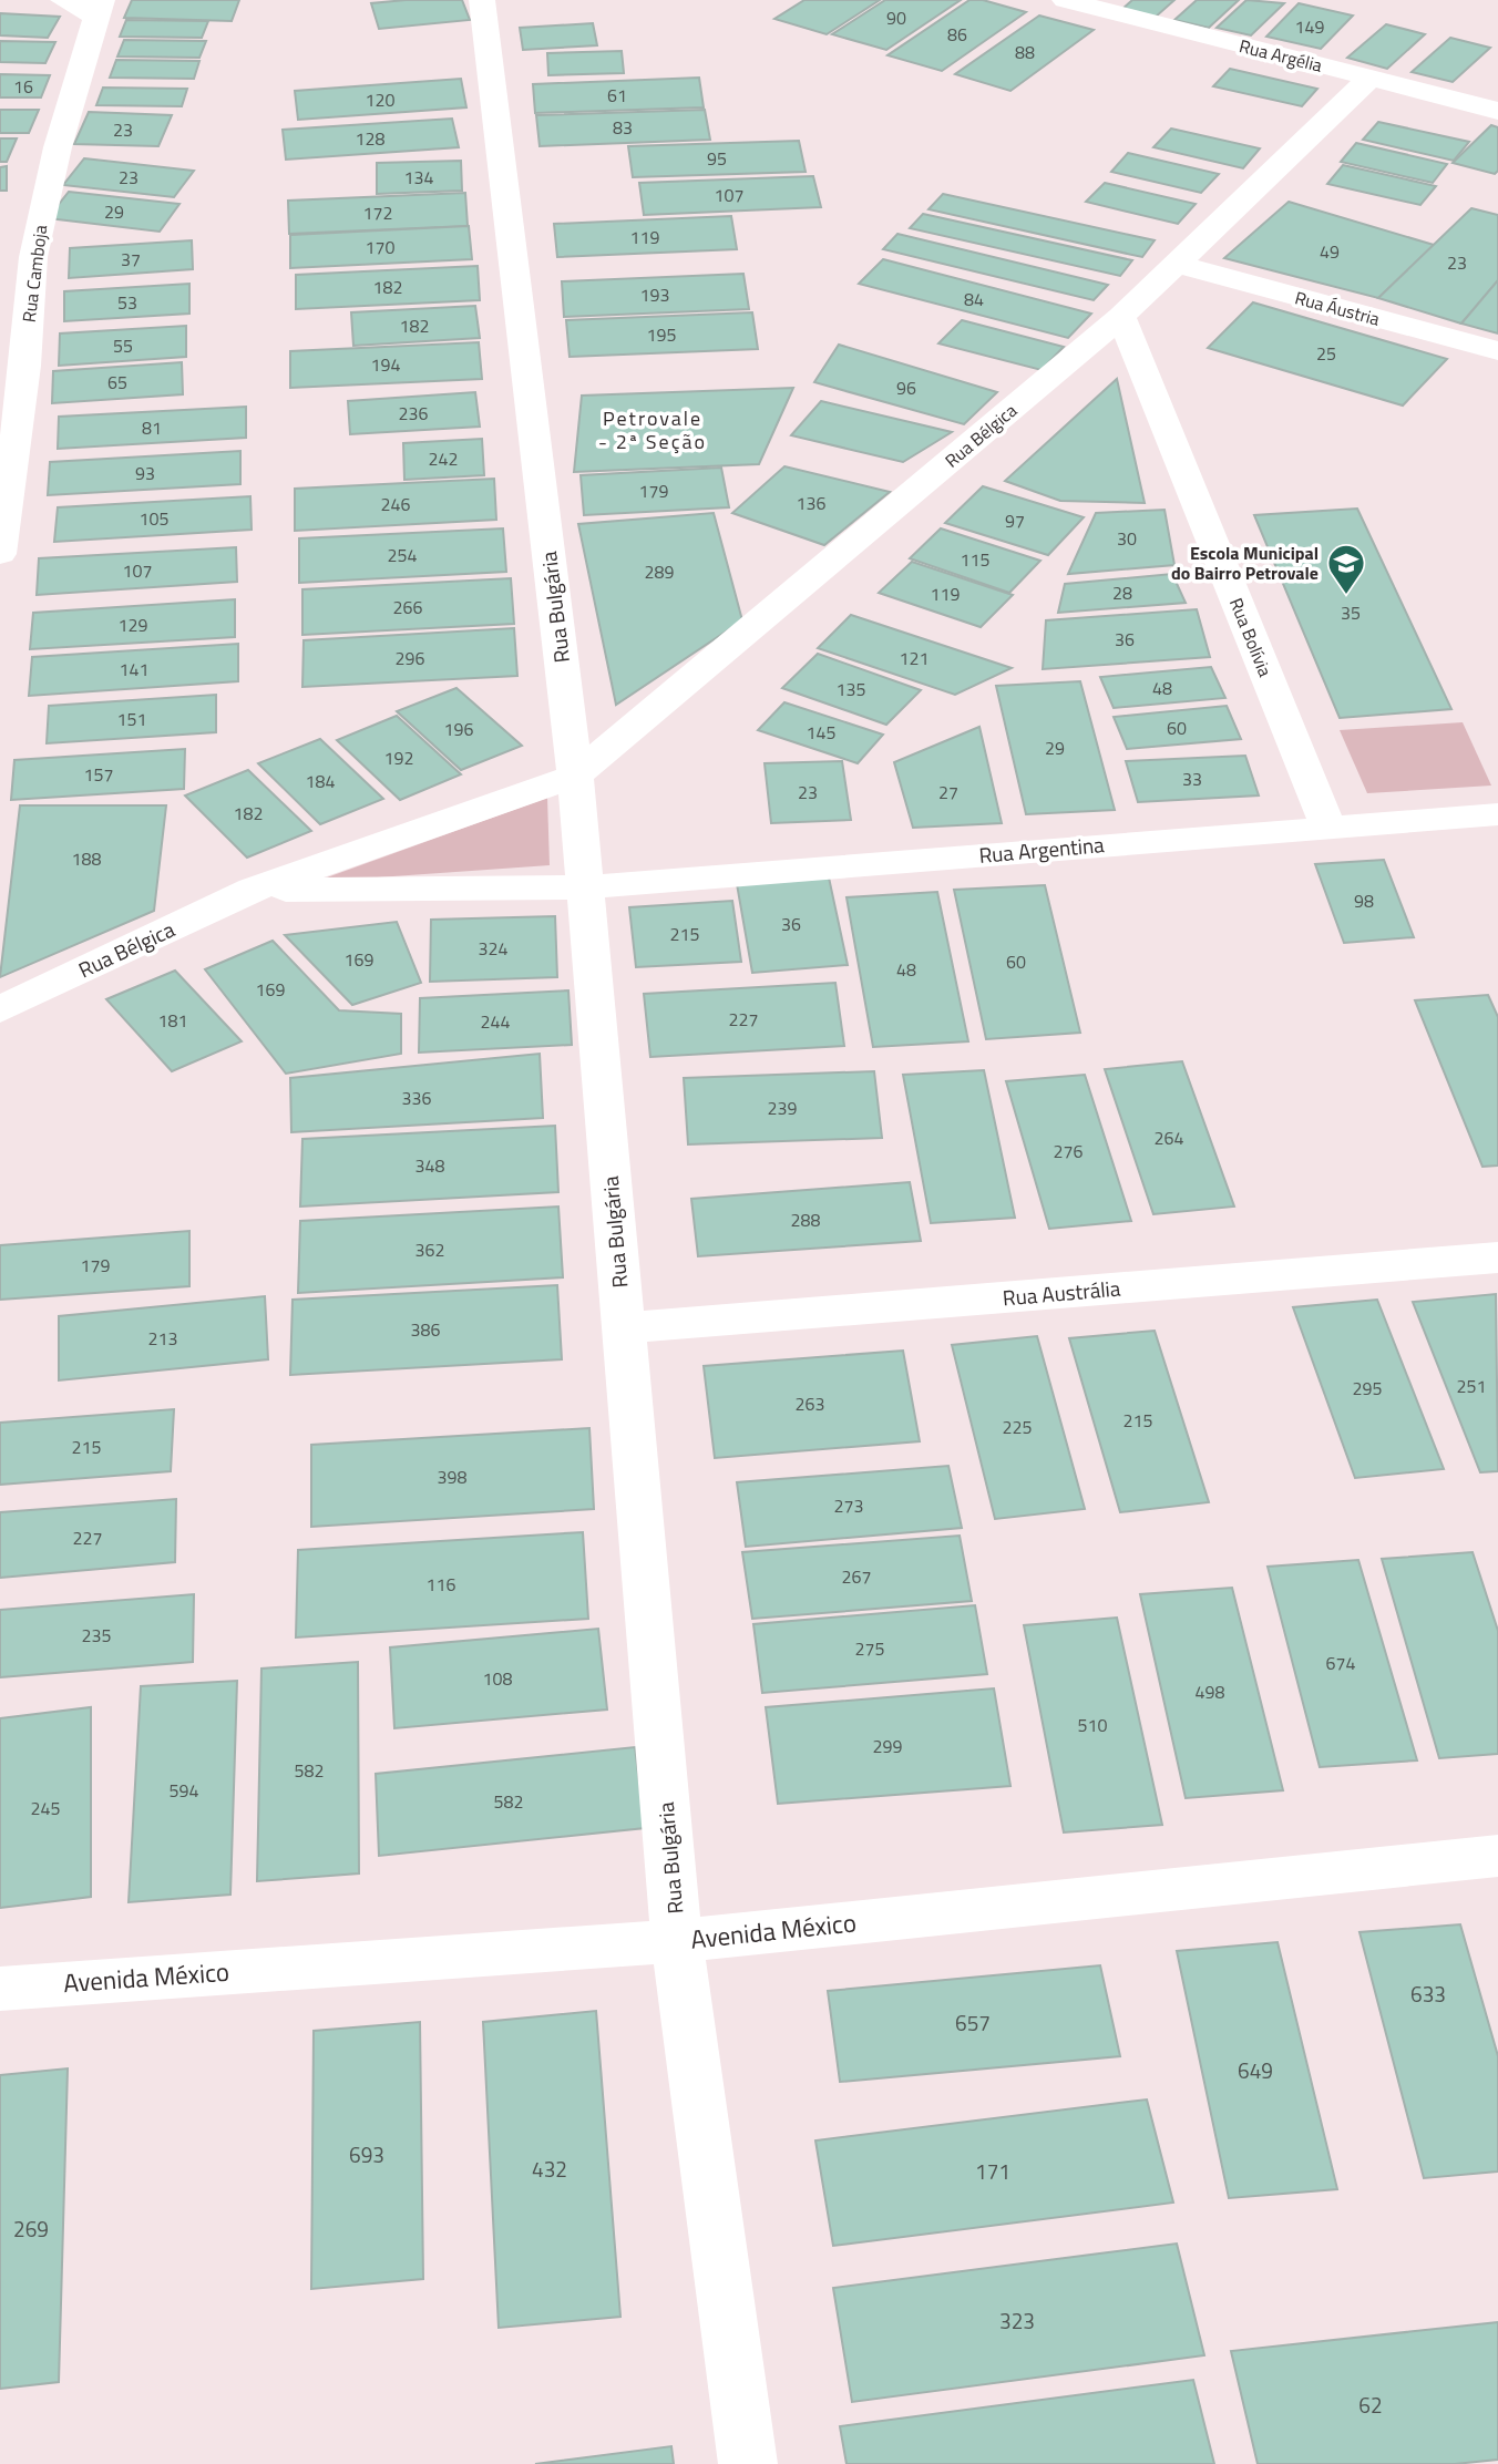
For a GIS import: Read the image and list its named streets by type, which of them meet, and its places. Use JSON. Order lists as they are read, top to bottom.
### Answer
{
  "streets": {
    "street": [
      "Rua Argélia",
      "Rua Camboja",
      "Rua Áustria",
      "Rua Bélgica",
      "Rua Bulgária",
      "Rua Bolívia",
      "Rua Argentina",
      "Rua Austrália",
      "Avenida México"
    ]
  },
  "crossings": [
    ["Rua Argélia", "Rua Bélgica"],
    ["Rua Áustria", "Rua Bélgica"],
    ["Rua Bélgica", "Rua Bulgária"],
    ["Rua Bélgica", "Rua Bolívia"],
    ["Rua Bélgica", "Rua Argentina"],
    ["Rua Bulgária", "Rua Argentina"],
    ["Rua Bulgária", "Rua Austrália"],
    ["Rua Bulgária", "Avenida México"],
    ["Rua Bolívia", "Rua Argentina"]
  ],
  "districts": ["Petrovale - 2ª Seção"],
  "places": {
    "school or university": ["Escola Municipal do Bairro Petrovale"]
  },
  "house_numbers": [
    "90",
    "149",
    "86",
    "88",
    "16",
    "61",
    "120",
    "83",
    "23",
    "128",
    "95",
    "23",
    "134",
    "107",
    "29",
    "172",
    "119",
    "170",
    "49",
    "37",
    "23",
    "182",
    "193",
    "84",
    "53",
    "182",
    "195",
    "55",
    "25",
    "194",
    "65",
    "96",
    "236",
    "81",
    "242",
    "93",
    "179",
    "136",
    "246",
    "105",
    "97",
    "30",
    "254",
    "115",
    "107",
    "289",
    "28",
    "119",
    "266",
    "35",
    "129",
    "36",
    "296",
    "121",
    "141",
    "48",
    "135",
    "151",
    "60",
    "196",
    "145",
    "29",
    "192",
    "157",
    "33",
    "184",
    "23",
    "27",
    "182",
    "188",
    "98",
    "36",
    "215",
    "324",
    "169",
    "60",
    "48",
    "169",
    "227",
    "181",
    "244",
    "336",
    "239",
    "264",
    "276",
    "348",
    "288",
    "362",
    "179",
    "386",
    "213",
    "251",
    "295",
    "263",
    "215",
    "225",
    "215",
    "398",
    "273",
    "227",
    "267",
    "116",
    "235",
    "275",
    "674",
    "108",
    "498",
    "510",
    "299",
    "582",
    "594",
    "582",
    "245",
    "633",
    "657",
    "649",
    "693",
    "432",
    "171",
    "269",
    "323",
    "62"
  ]
}
